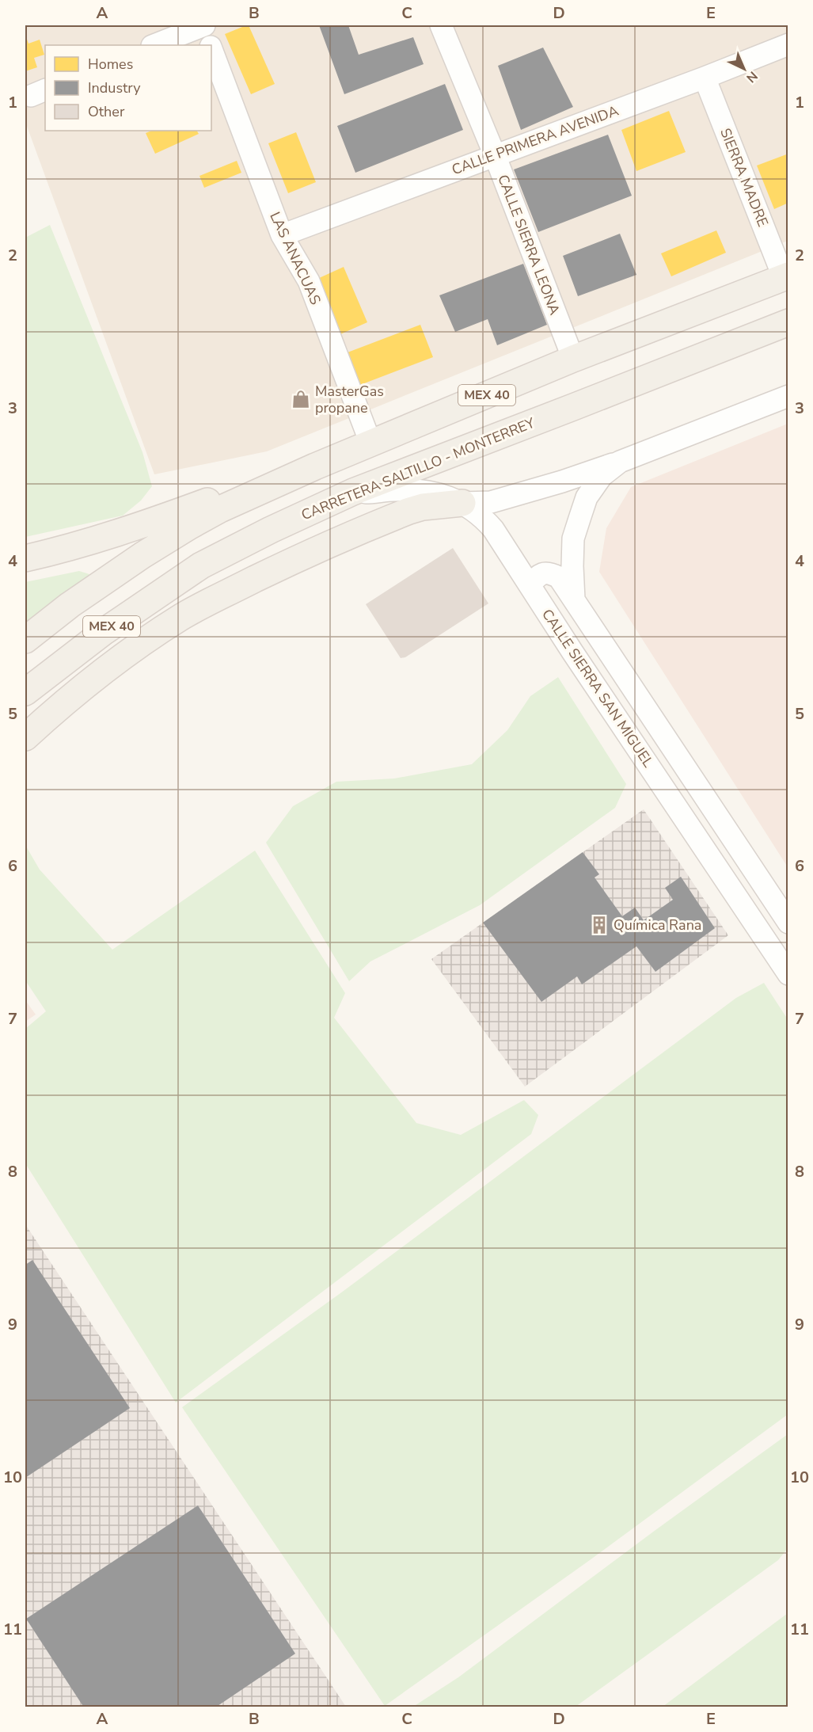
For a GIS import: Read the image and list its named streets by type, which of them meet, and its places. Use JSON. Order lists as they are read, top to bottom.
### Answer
{
  "streets": {
    "main road": ["MEX 40", "CARRETERA SALTILLO - MONTERREY"],
    "street": [
      "CALLE PRIMERA AVENIDA",
      "SIERRA MADRE",
      "CALLE SIERRA LEONA",
      "LAS ANACUAS",
      "CALLE SIERRA SAN MIGUEL"
    ]
  },
  "crossings": [
    ["CALLE PRIMERA AVENIDA", "SIERRA MADRE"],
    ["CALLE PRIMERA AVENIDA", "CALLE SIERRA LEONA"],
    ["CALLE PRIMERA AVENIDA", "LAS ANACUAS"],
    ["SIERRA MADRE", "MEX 40"],
    ["CALLE SIERRA LEONA", "MEX 40"],
    ["LAS ANACUAS", "MEX 40"],
    ["CARRETERA SALTILLO - MONTERREY", "CALLE SIERRA SAN MIGUEL"]
  ],
  "places": {
    "shop": ["MasterGas propane"],
    "building": ["Química Rana"]
  },
  "legend": ["Homes", "Industry", "Other"],
  "north": "bottom right",
  "grid": {
    "columns": [
      "A",
      "B",
      "C",
      "D",
      "E"
    ],
    "rows": [
      "1",
      "2",
      "3",
      "4",
      "5",
      "6",
      "7",
      "8",
      "9",
      "10",
      "11"
    ]
  }
}
